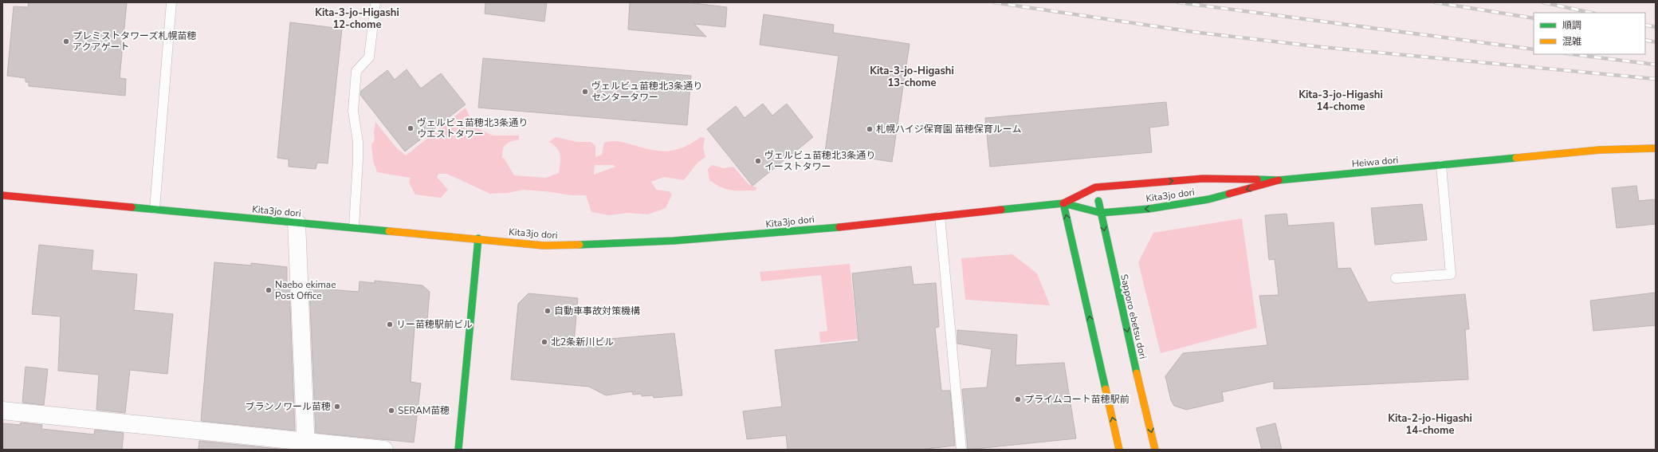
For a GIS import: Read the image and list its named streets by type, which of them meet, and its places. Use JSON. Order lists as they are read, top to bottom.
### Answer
{
  "streets": {
    "street": ["Heiwa dori", "Kita3jo dori", "Sapporo ebetsu dori"]
  },
  "crossings": [
    ["Heiwa dori", "Kita3jo dori"],
    ["Heiwa dori", "Sapporo ebetsu dori"],
    ["Kita3jo dori", "Sapporo ebetsu dori"]
  ],
  "districts": [
    "Kita-3-jo-Higashi 12-chome",
    "Kita-3-jo-Higashi 13-chome",
    "Kita-3-jo-Higashi 14-chome",
    "Kita-2-jo-Higashi 14-chome"
  ],
  "places": [
    "プレミストタワーズ札幌苗穂 アクアゲート",
    "ヴェルビュ苗穂北3条通り センタータワー",
    "ヴェルビュ苗穂北3条通り ウエストタワー",
    "札幌ハイジ保育園 苗穂保育ルーム",
    "ヴェルビュ苗穂北3条通り イーストタワー",
    "Naebo ekimae Post Office",
    "自動車事故対策機構",
    "リー苗穂駅前ビル",
    "北2条新川ビル",
    "プライムコート苗穂駅前",
    "ブランノワール苗穂",
    "SERAM苗穂"
  ],
  "legend": ["順調", "混雑"]
}
